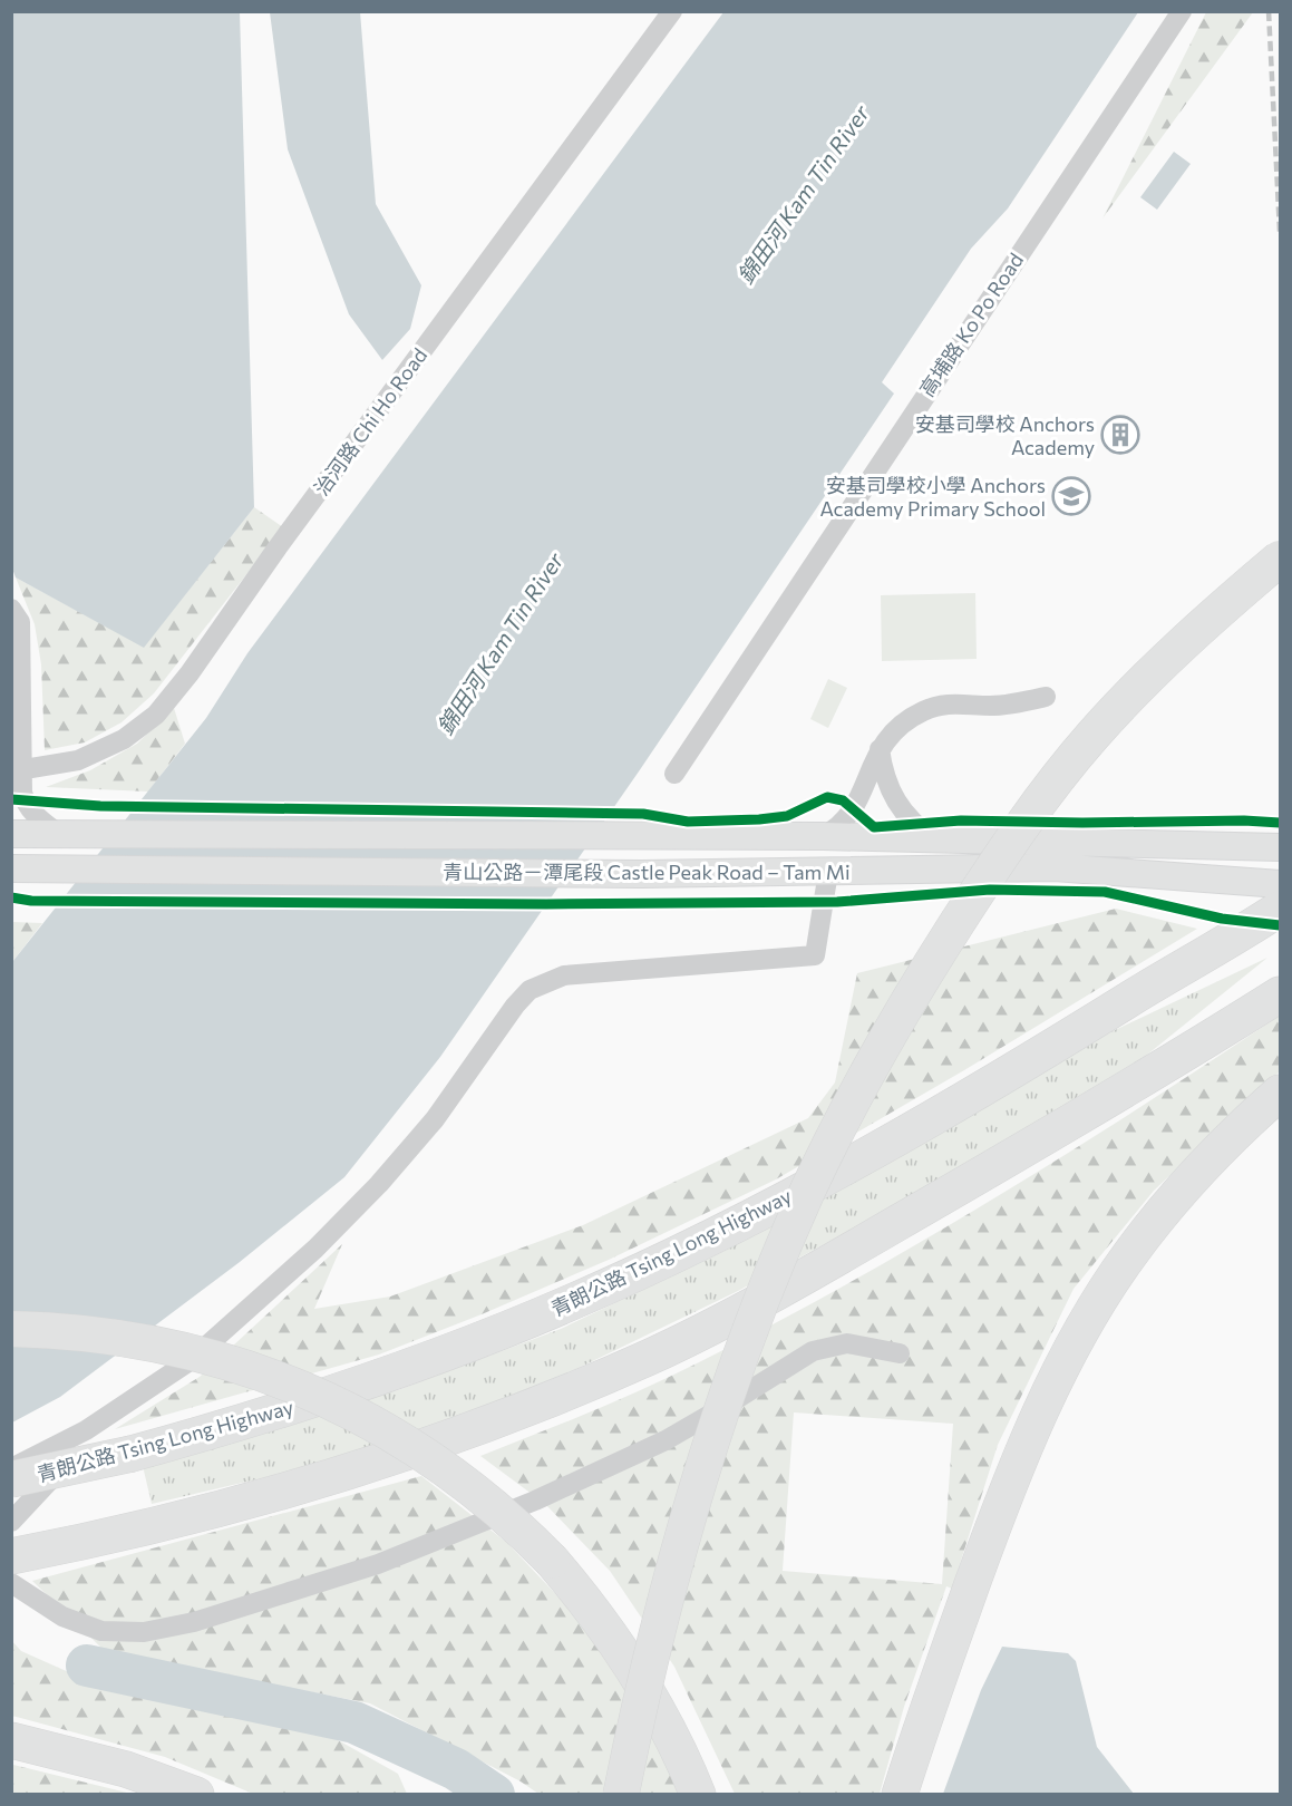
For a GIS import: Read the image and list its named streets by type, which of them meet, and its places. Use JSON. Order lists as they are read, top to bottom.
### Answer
{
  "streets": {
    "highway": ["青朗公路 Tsing Long Highway"],
    "main road": ["青山公路－潭尾段 Castle Peak Road – Tam Mi"],
    "street": ["高埔路 Ko Po Road", "治河路 Chi Ho Road"]
  },
  "water": ["錦田河 Kam Tin River"],
  "places": {
    "building": ["安基司學校 Anchors Academy"],
    "school or university": ["安基司學校小學 Anchors Academy Primary School"]
  }
}
